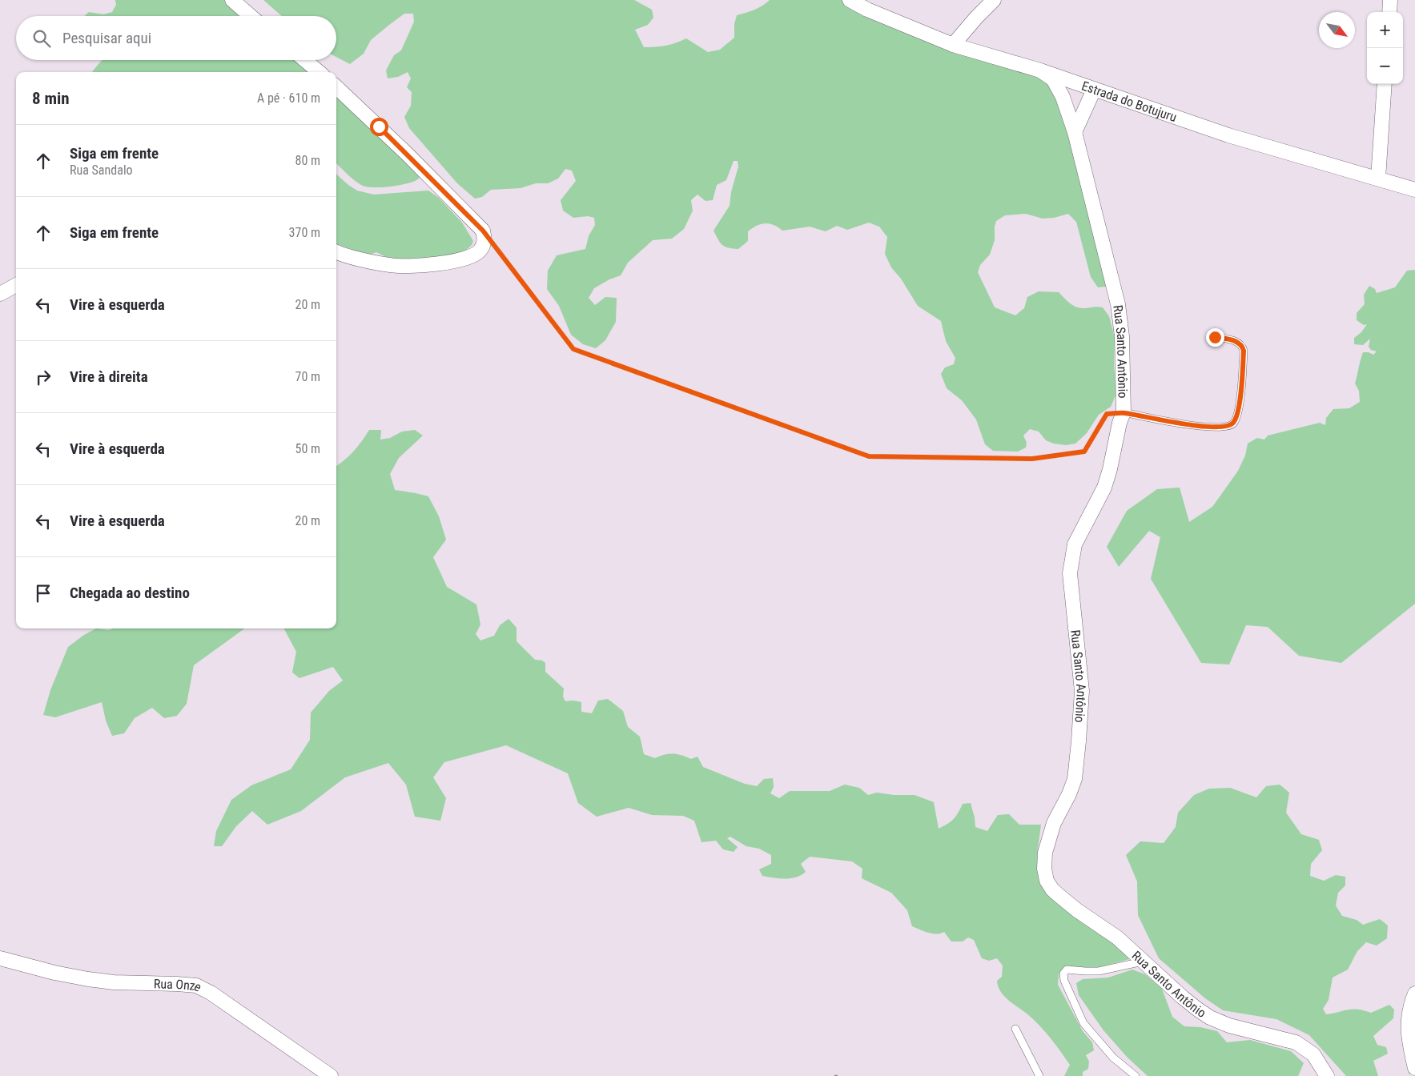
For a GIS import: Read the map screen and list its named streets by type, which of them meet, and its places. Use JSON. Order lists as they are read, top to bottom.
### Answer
{
  "streets": {
    "street": ["Estrada do Botujuru", "Rua Santo Antônio", "Rua Onze"]
  },
  "crossings": [
    ["Estrada do Botujuru", "Rua Santo Antônio"]
  ],
  "north": "bottom right",
  "page": {
    "map_buttons": ["+", "−"],
    "search": "Pesquisar aqui",
    "heading": ["8 min", "A pé · 610 m"],
    "list": [
      ["Siga em frente", "Rua Sandalo", "80 m"],
      ["Siga em frente", "370 m"],
      ["Vire à esquerda", "20 m"],
      ["Vire à direita", "70 m"],
      ["Vire à esquerda", "50 m"],
      ["Vire à esquerda", "20 m"],
      "Chegada ao destino"
    ]
  }
}
